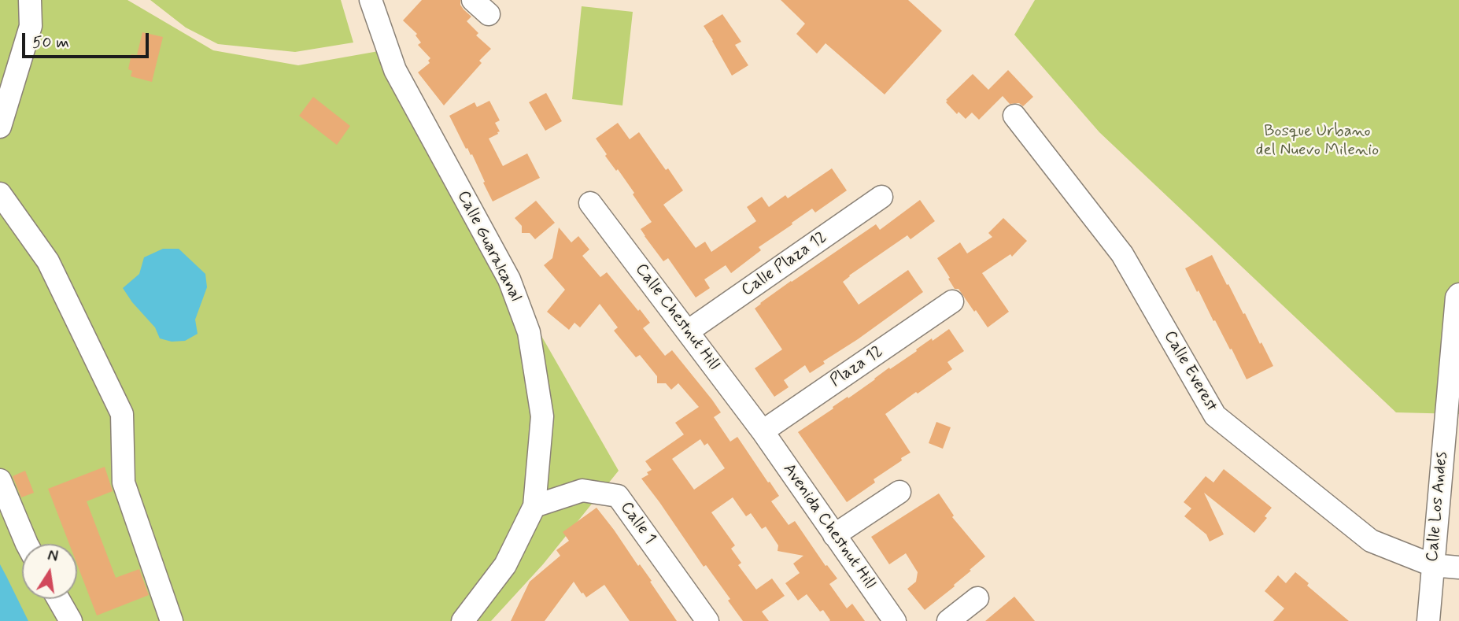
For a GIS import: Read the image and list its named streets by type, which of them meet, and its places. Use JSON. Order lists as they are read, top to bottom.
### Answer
{
  "streets": {
    "street": [
      "Calle Guaralcanal",
      "Calle Plaza 12",
      "Calle Chestnut Hill",
      "Plaza 12",
      "Calle Everest",
      "Calle Los Andes",
      "Calle 1",
      "Avenida Chestnut Hill"
    ]
  },
  "crossings": [
    ["Calle Guaralcanal", "Calle 1"],
    ["Calle Plaza 12", "Calle Chestnut Hill"],
    ["Calle Chestnut Hill", "Plaza 12"],
    ["Calle Chestnut Hill", "Avenida Chestnut Hill"],
    ["Plaza 12", "Avenida Chestnut Hill"],
    ["Calle Everest", "Calle Los Andes"]
  ],
  "parks": ["Bosque Urbano del Nuevo Milenio"],
  "scale_bar": "50 m",
  "north": "top"
}
